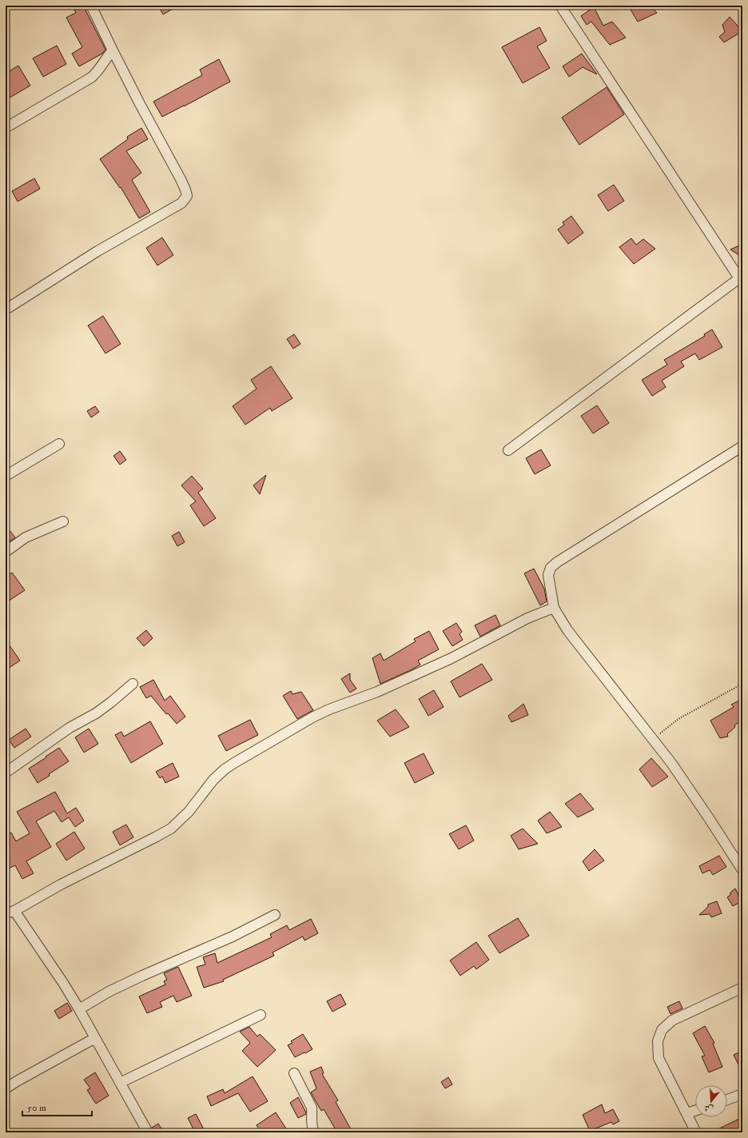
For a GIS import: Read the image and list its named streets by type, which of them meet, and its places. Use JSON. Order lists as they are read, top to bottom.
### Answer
{
  "scale_bar": "50 m",
  "north": "bottom"
}
